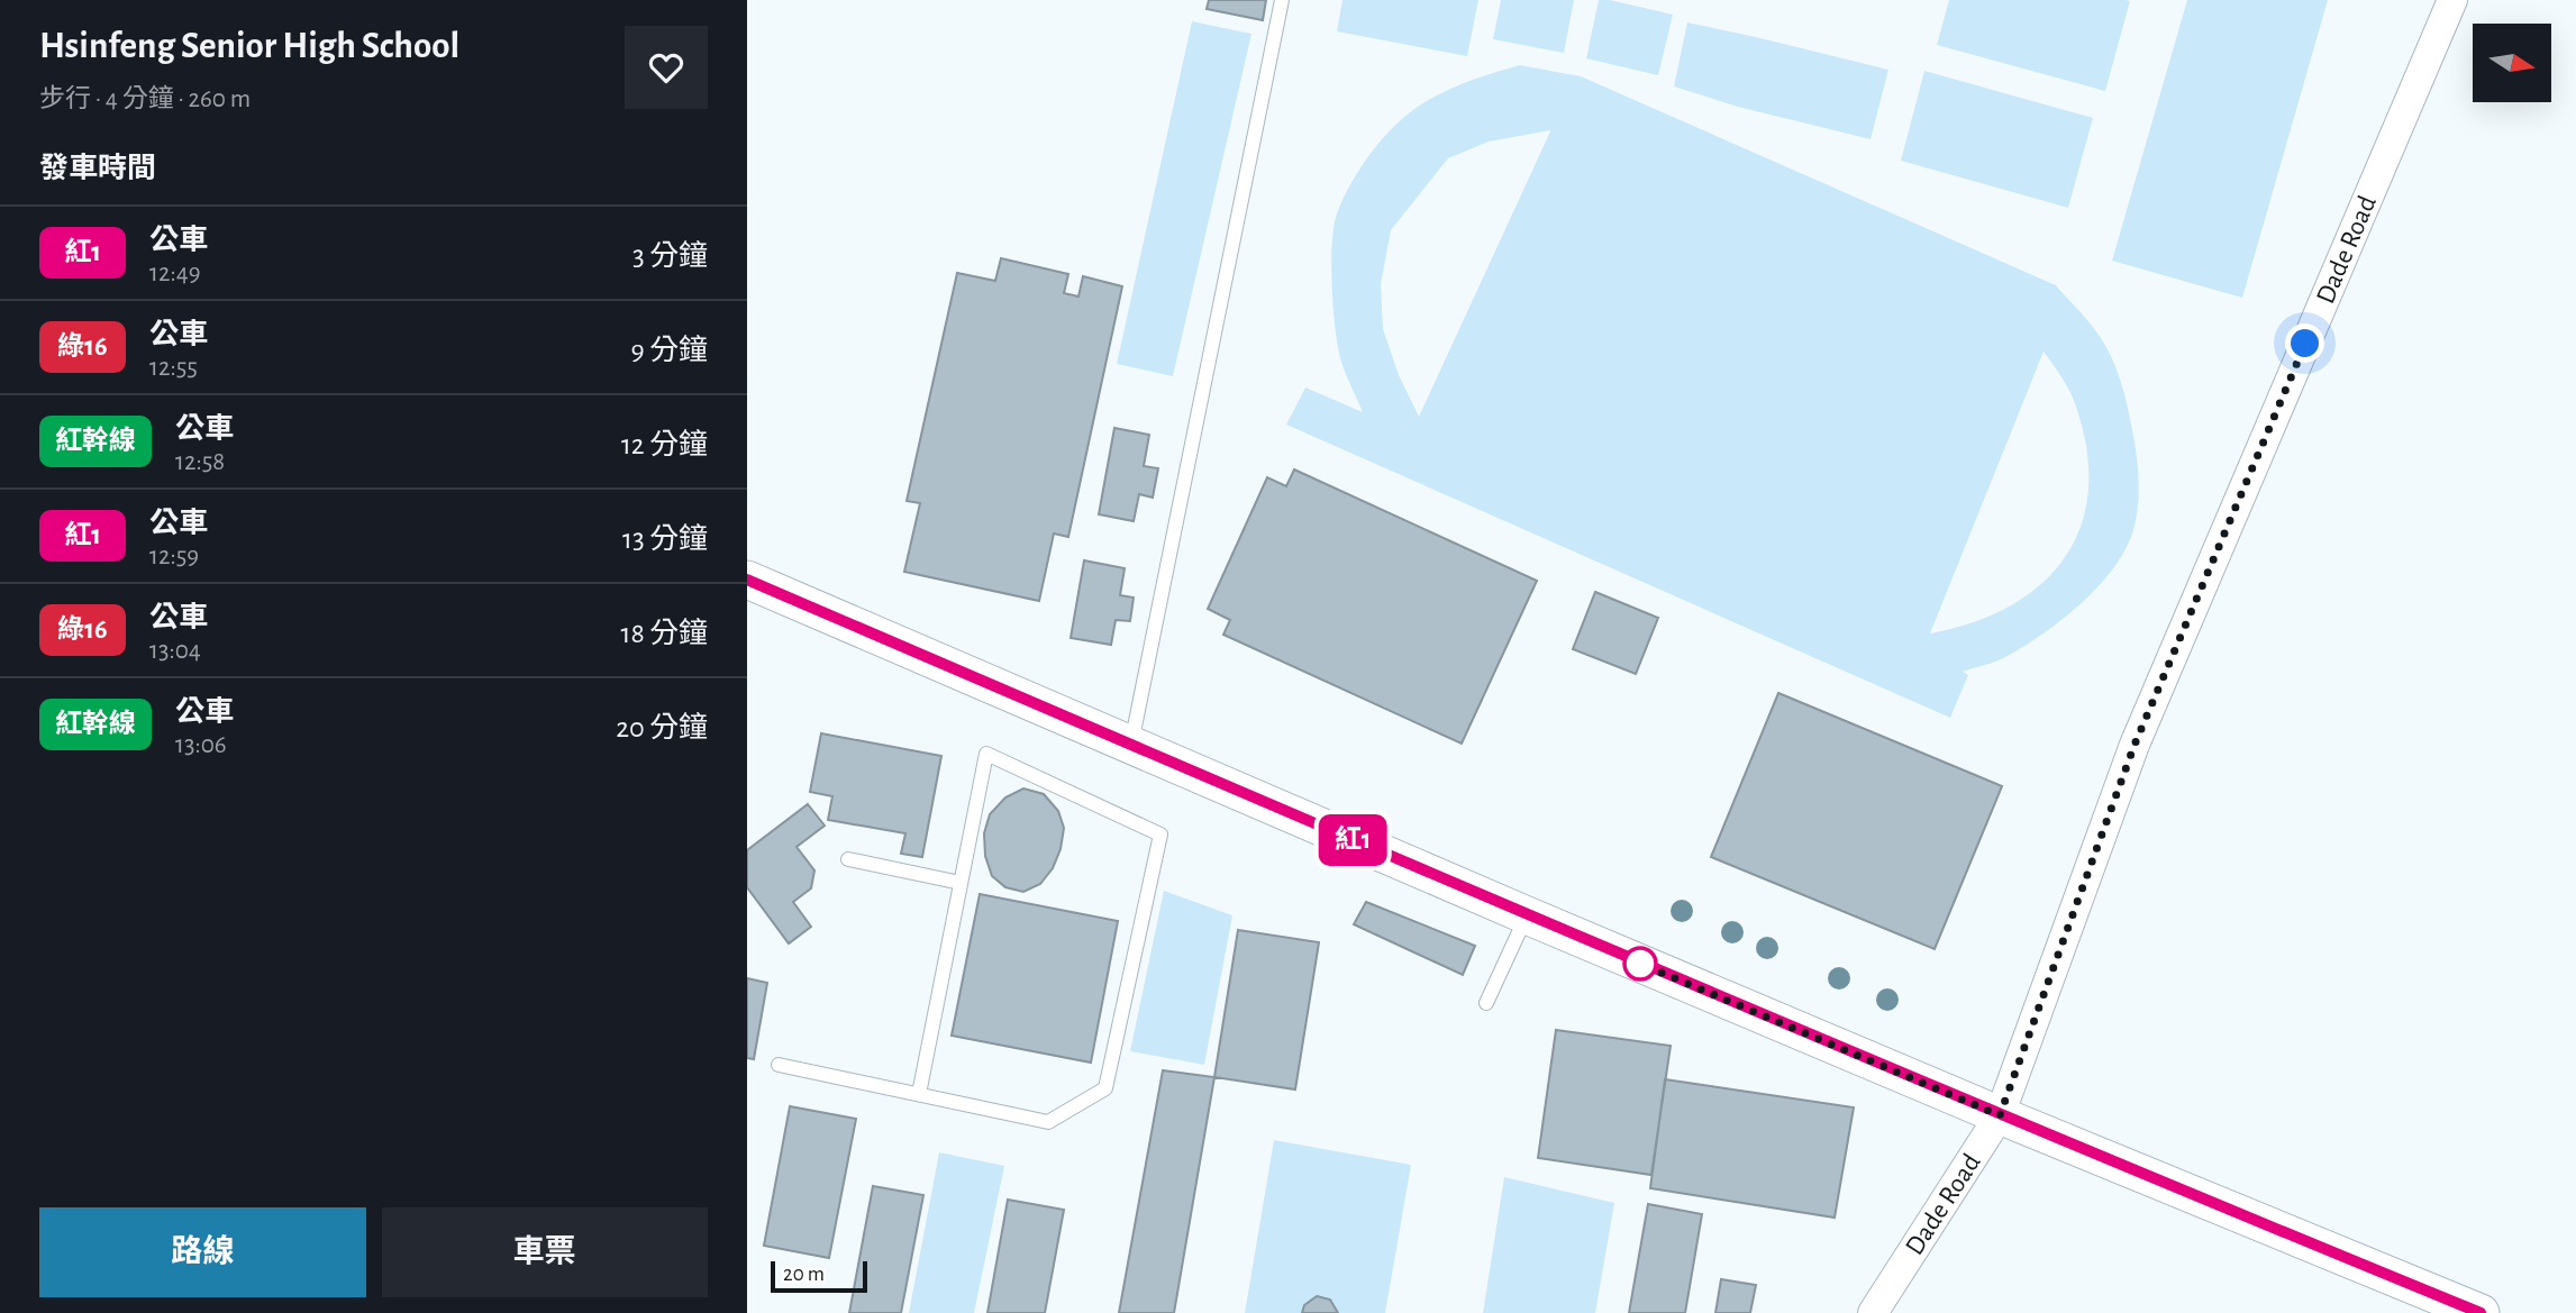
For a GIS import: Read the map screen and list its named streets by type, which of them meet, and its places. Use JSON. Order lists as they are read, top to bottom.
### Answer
{
  "streets": {
    "street": ["Dade Road"]
  },
  "lines": ["bus line 紅1"],
  "scale_bar": "20 m",
  "north": "right",
  "page": {
    "heading": [
      ["Hsinfeng Senior High School", "步行 · 4 分鐘 · 260 m"],
      "發車時間"
    ],
    "on_map": "紅1",
    "list": [
      {
        "mark": "紅1",
        "name": "公車",
        "note": "12:49",
        "value": "3 分鐘"
      },
      {
        "mark": "綠16",
        "name": "公車",
        "note": "12:55",
        "value": "9 分鐘"
      },
      {
        "mark": "紅幹線",
        "name": "公車",
        "note": "12:58",
        "value": "12 分鐘"
      },
      {
        "mark": "紅1",
        "name": "公車",
        "note": "12:59",
        "value": "13 分鐘"
      },
      {
        "mark": "綠16",
        "name": "公車",
        "note": "13:04",
        "value": "18 分鐘"
      },
      {
        "mark": "紅幹線",
        "name": "公車",
        "note": "13:06",
        "value": "20 分鐘"
      }
    ],
    "buttons": ["路線", "車票"],
    "scale": "20 m"
  }
}
